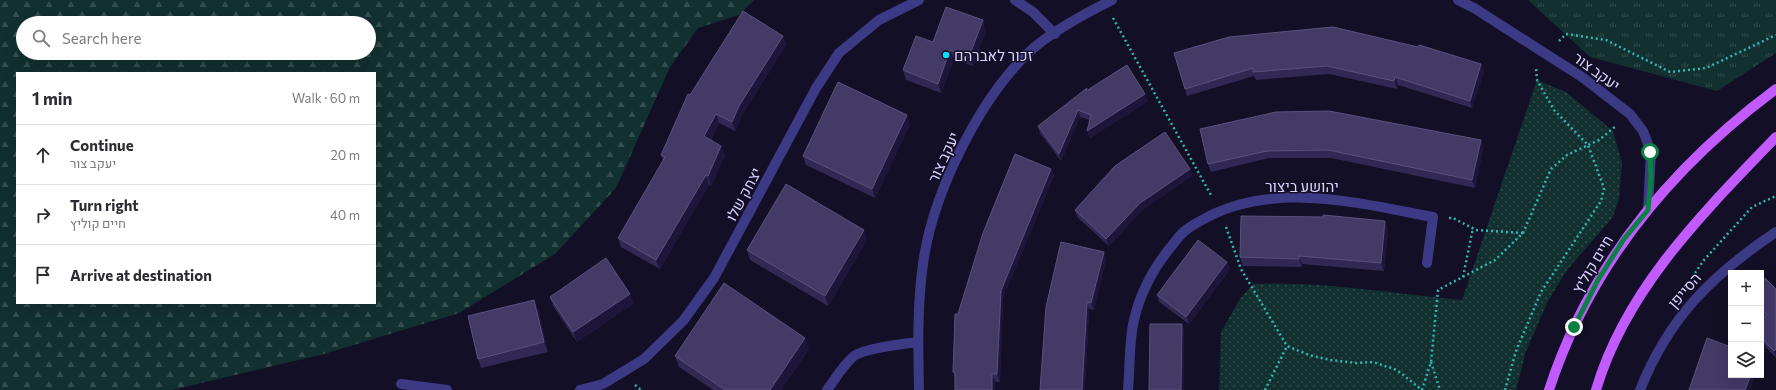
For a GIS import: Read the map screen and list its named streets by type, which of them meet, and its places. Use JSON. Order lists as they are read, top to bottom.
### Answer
{
  "streets": {
    "main road": ["חיים קוליץ"],
    "street": [
      "יעקב צור",
      "יהושע ביצור",
      "יצחק שלו",
      "הסייפן"
    ]
  },
  "crossings": [
    ["יעקב צור", "חיים קוליץ"]
  ],
  "places": ["זכור לאברהם"],
  "page": {
    "search": "Search here",
    "heading": ["1 min", "Walk · 60 m"],
    "list": [
      ["Continue", "יעקב צור", "20 m"],
      ["Turn right", "חיים קוליץ", "40 m"],
      "Arrive at destination"
    ],
    "map_buttons": ["+", "−"]
  }
}
